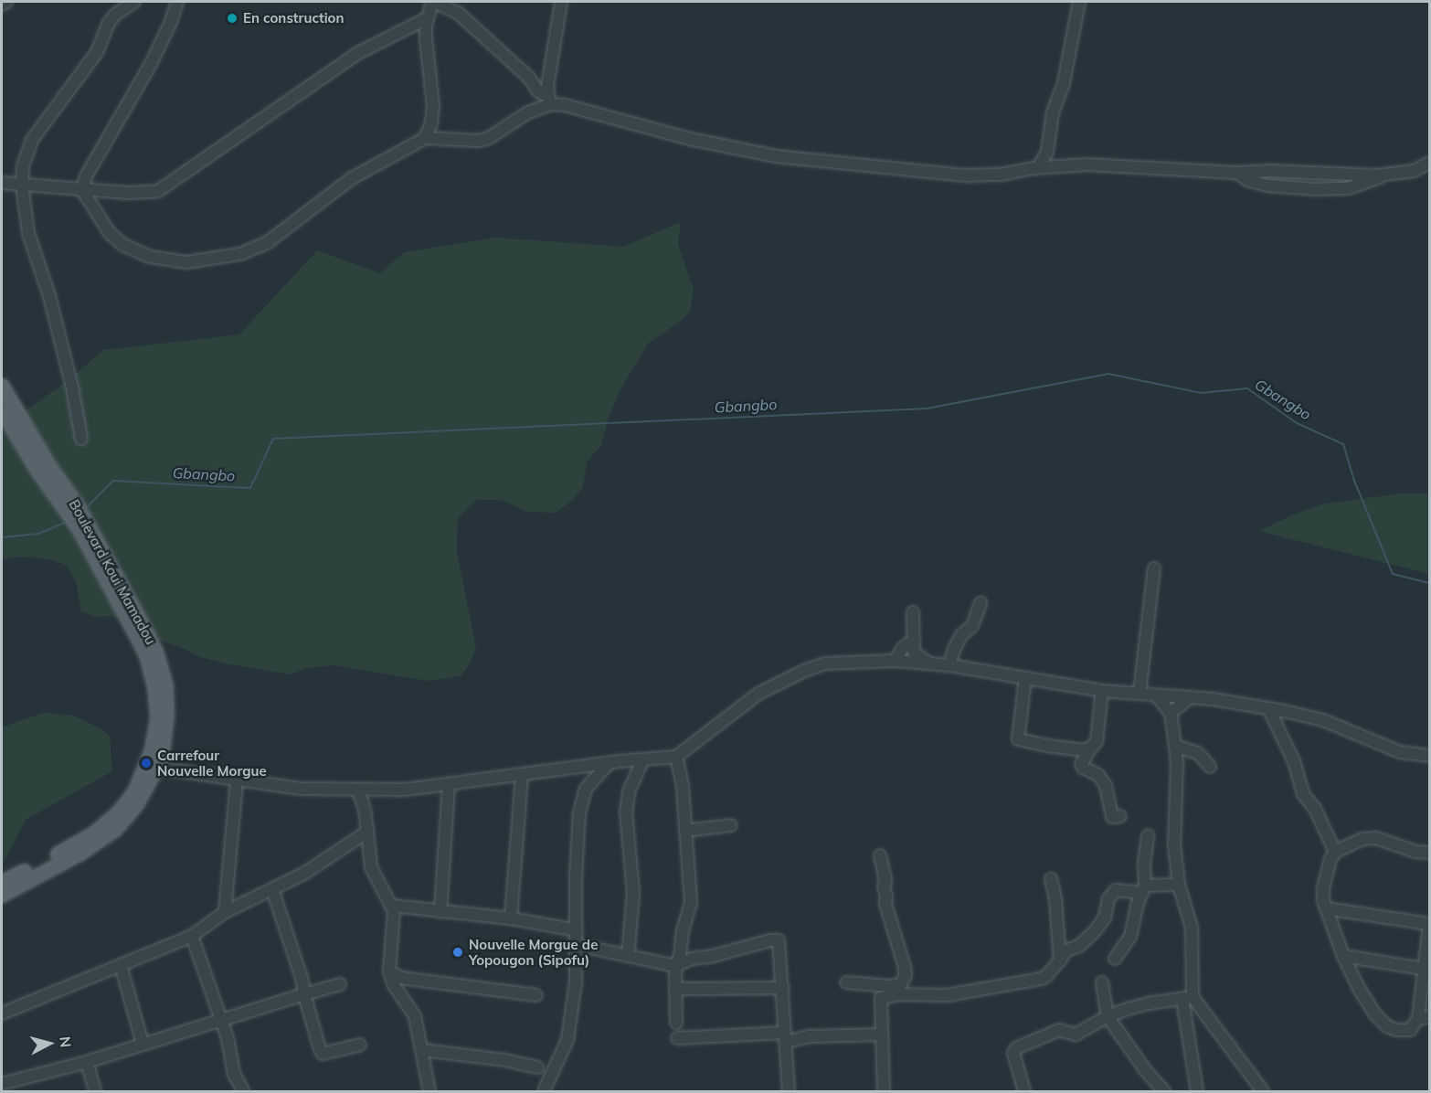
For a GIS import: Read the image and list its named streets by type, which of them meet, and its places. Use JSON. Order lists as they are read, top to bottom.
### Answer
{
  "streets": {
    "main road": ["Boulevard Koui Mamadou"]
  },
  "water": ["Gbangbo"],
  "places": ["En construction", "Carrefour Nouvelle Morgue", "Nouvelle Morgue de Yopougon (Sipofu)"],
  "north": "right"
}
